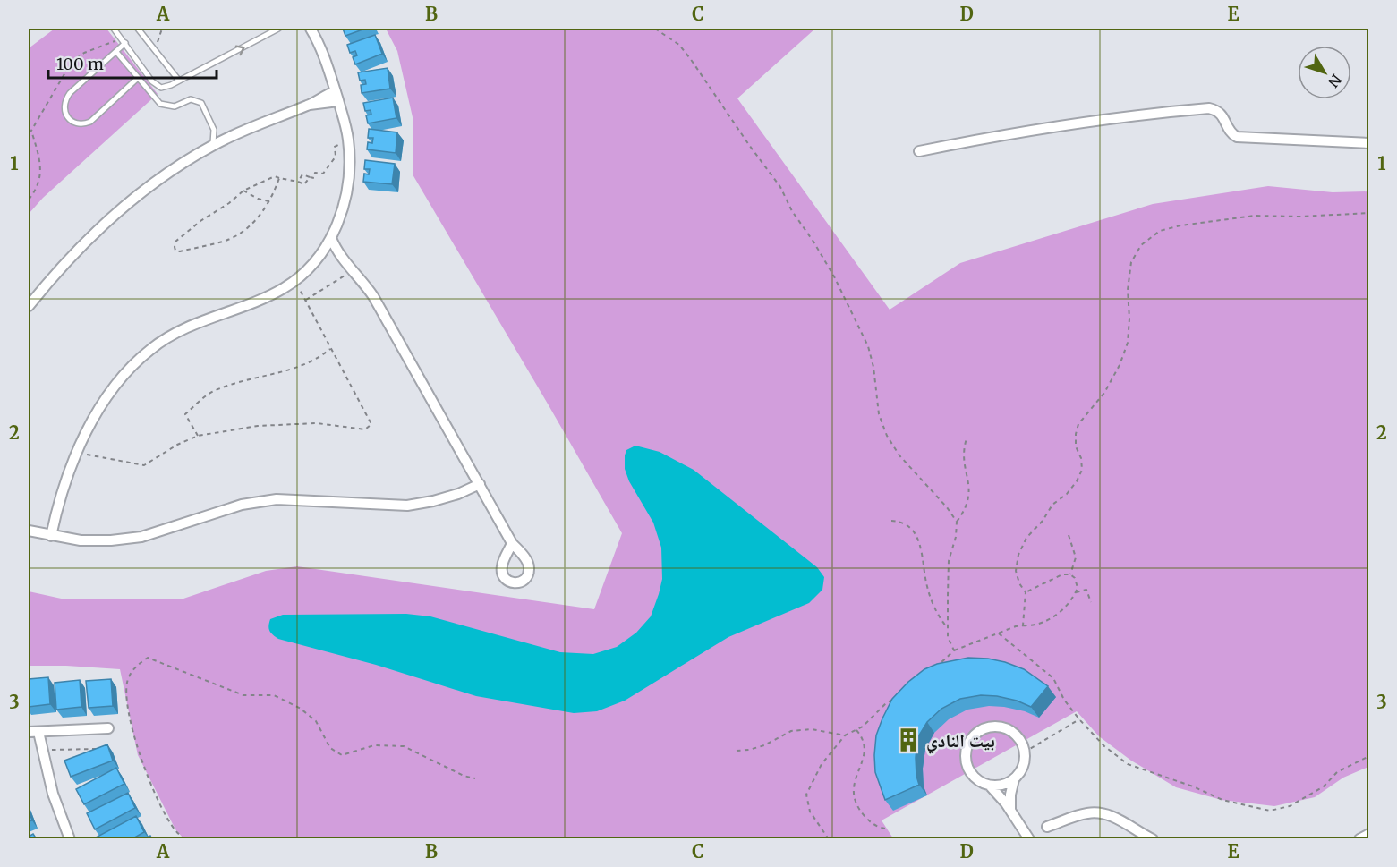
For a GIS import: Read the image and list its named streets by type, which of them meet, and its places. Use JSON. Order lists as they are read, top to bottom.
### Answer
{
  "places": {
    "building": ["بيت النادي"]
  },
  "scale_bar": "100 m",
  "north": "bottom right",
  "grid": {
    "columns": [
      "A",
      "B",
      "C",
      "D",
      "E"
    ],
    "rows": ["1", "2", "3"]
  }
}
